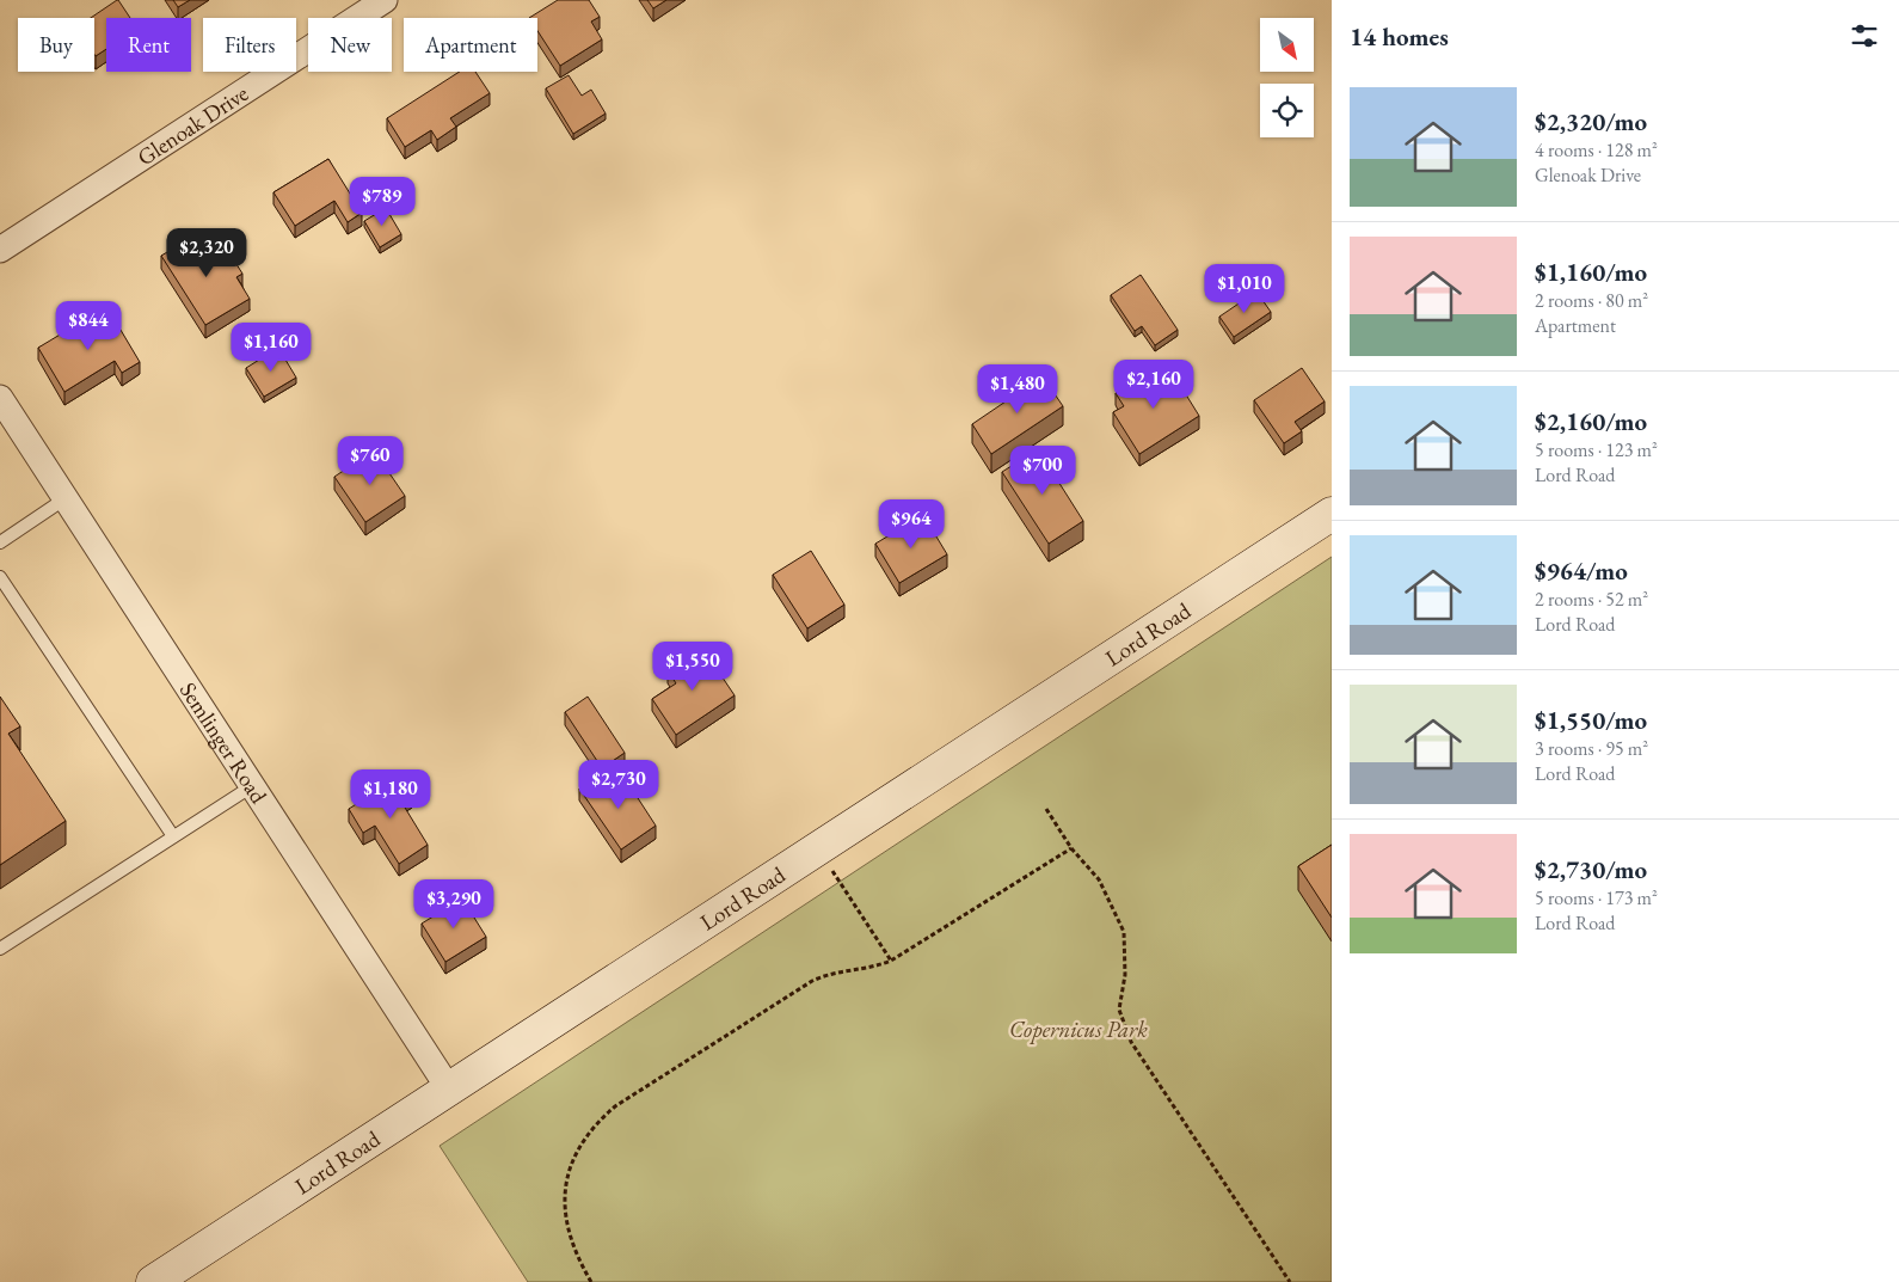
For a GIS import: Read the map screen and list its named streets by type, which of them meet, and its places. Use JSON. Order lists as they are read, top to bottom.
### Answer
{
  "streets": {
    "street": ["Glenoak Drive", "Lord Road", "Semlinger Road"]
  },
  "crossings": [
    ["Lord Road", "Semlinger Road"]
  ],
  "parks": ["Copernicus Park"],
  "north": "bottom right",
  "page": {
    "heading": "14 homes",
    "chip": [
      "Buy",
      "Rent",
      "Filters",
      "New",
      "Apartment"
    ],
    "list": [
      {
        "name": "$2,320/mo",
        "note": "4 rooms · 128 m² · Glenoak Drive"
      },
      {
        "name": "$1,160/mo",
        "note": "2 rooms · 80 m² · Apartment"
      },
      {
        "name": "$2,160/mo",
        "note": "5 rooms · 123 m² · Lord Road"
      },
      {
        "name": "$964/mo",
        "note": "2 rooms · 52 m² · Lord Road"
      },
      {
        "name": "$1,550/mo",
        "note": "3 rooms · 95 m² · Lord Road"
      },
      {
        "name": "$2,730/mo",
        "note": "5 rooms · 173 m² · Lord Road"
      }
    ],
    "price": [
      "$789",
      "$2,320",
      "$1,010",
      "$844",
      "$1,160",
      "$2,160",
      "$1,480",
      "$760",
      "$700",
      "$964",
      "$1,550",
      "$2,730",
      "$1,180",
      "$3,290"
    ]
  }
}
